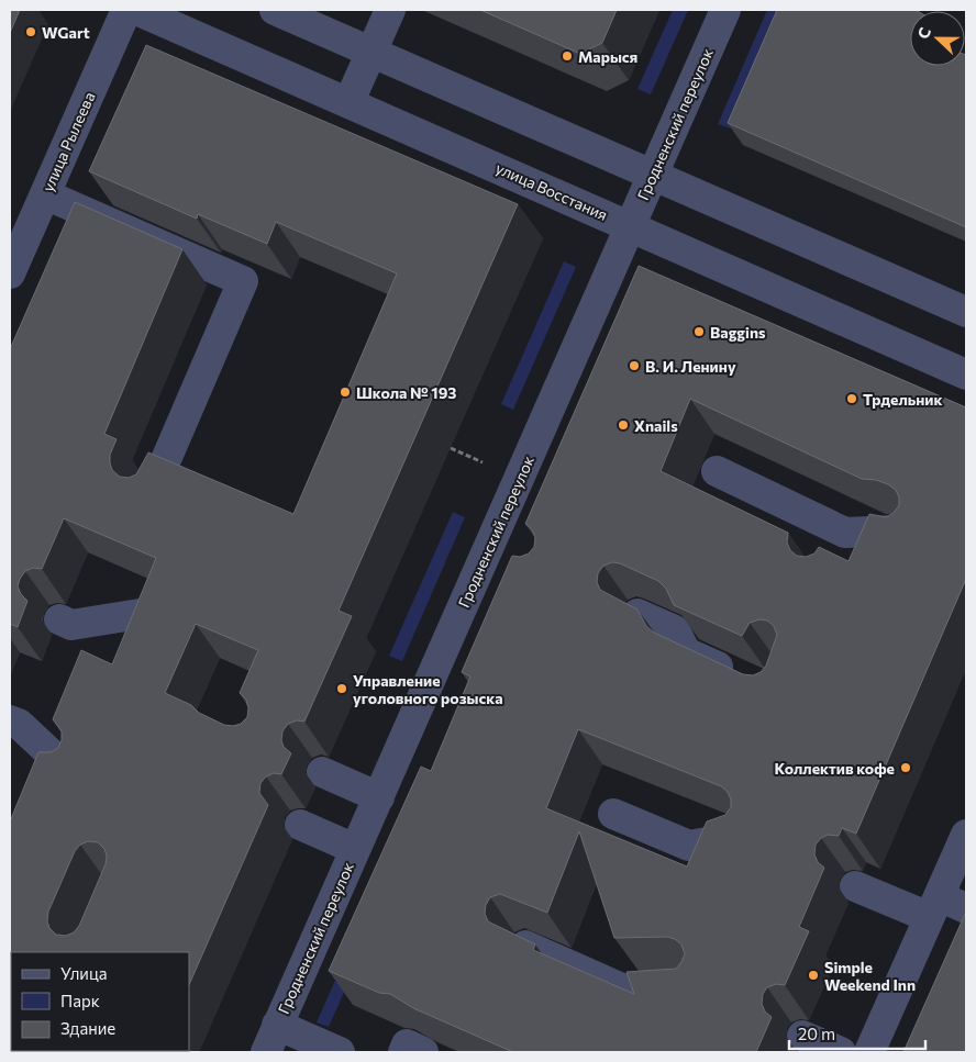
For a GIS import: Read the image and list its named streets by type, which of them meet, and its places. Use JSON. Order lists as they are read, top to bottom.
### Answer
{
  "streets": {
    "street": ["Гродненский переулок", "улица Рылеева", "улица Восстания"]
  },
  "crossings": [
    ["Гродненский переулок", "улица Восстания"]
  ],
  "places": [
    "WGart",
    "Марыся",
    "Baggins",
    "В. И. Ленину",
    "Школа № 193",
    "Трдельник",
    "Xnails",
    "Управление уголовного розыска",
    "Коллектив кофе",
    "Simple Weekend Inn"
  ],
  "legend": ["Улица", "Парк", "Здание"],
  "scale_bar": "20 m",
  "north": "left"
}
